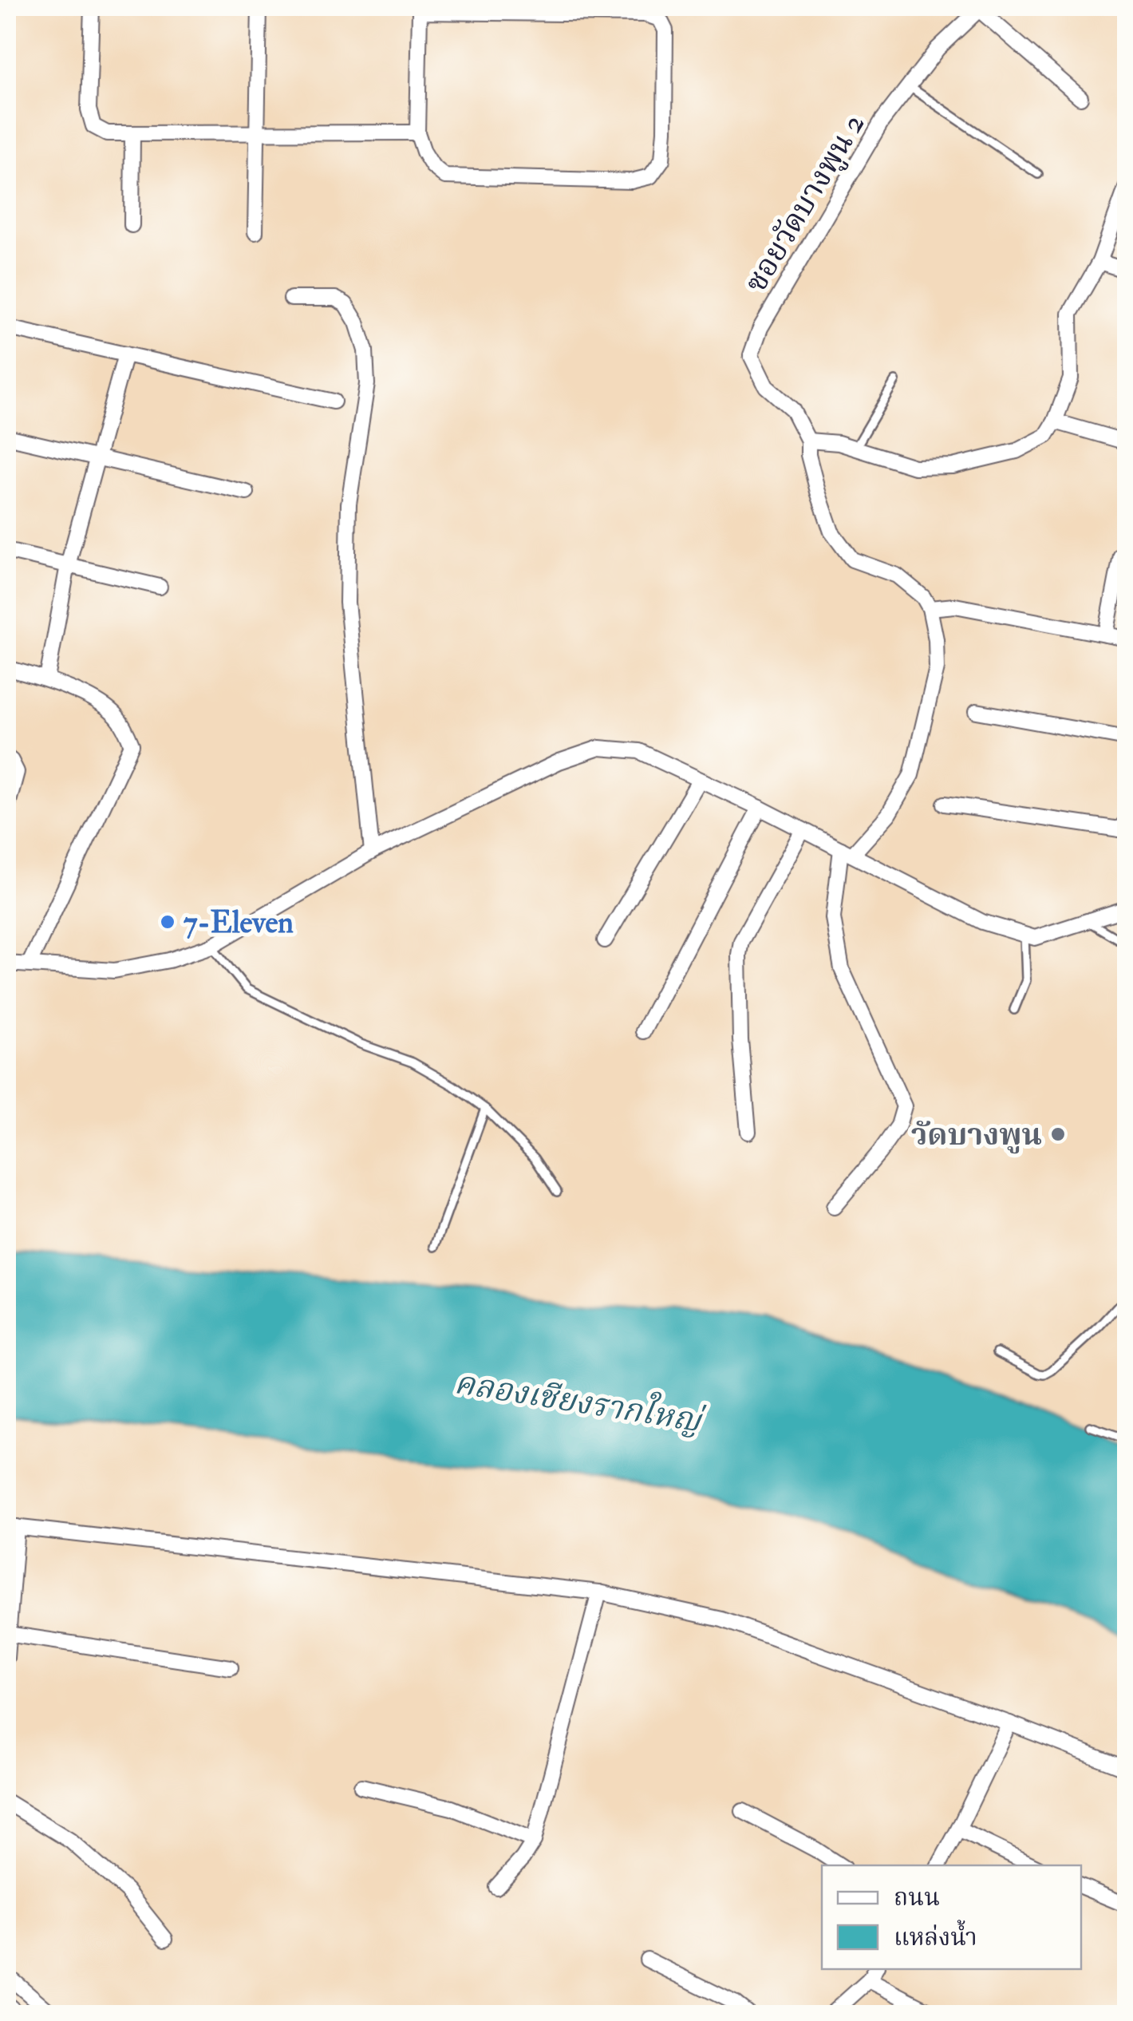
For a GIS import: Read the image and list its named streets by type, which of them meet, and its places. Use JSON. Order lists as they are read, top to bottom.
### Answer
{
  "streets": {
    "street": ["ซอยวัดบางพูน 2"]
  },
  "water": ["คลองเชียงรากใหญ่"],
  "places": ["7-Eleven", "วัดบางพูน"],
  "legend": ["ถนน", "แหล่งน้ำ"]
}
